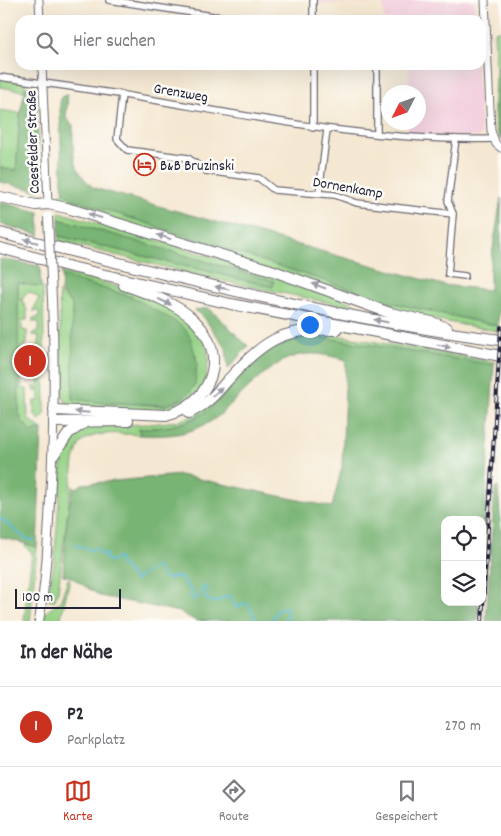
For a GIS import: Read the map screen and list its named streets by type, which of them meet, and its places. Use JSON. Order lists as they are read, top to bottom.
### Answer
{
  "streets": {
    "main road": ["Coesfelder Straße"],
    "street": ["Grenzweg", "Dornenkamp"]
  },
  "crossings": [
    ["Grenzweg", "Coesfelder Straße"],
    ["Grenzweg", "Dornenkamp"]
  ],
  "places": {
    "hotel": ["B&B Bruzinski"]
  },
  "scale_bar": "100 m",
  "north": "bottom left",
  "page": {
    "search": "Hier suchen",
    "pins": "1",
    "scale": "100 m",
    "heading": "In der Nähe",
    "list": [
      {
        "mark": "1",
        "name": "P2",
        "note": "Parkplatz",
        "value": "270 m"
      }
    ],
    "nav": ["Karte", "Route", "Gespeichert"]
  }
}
